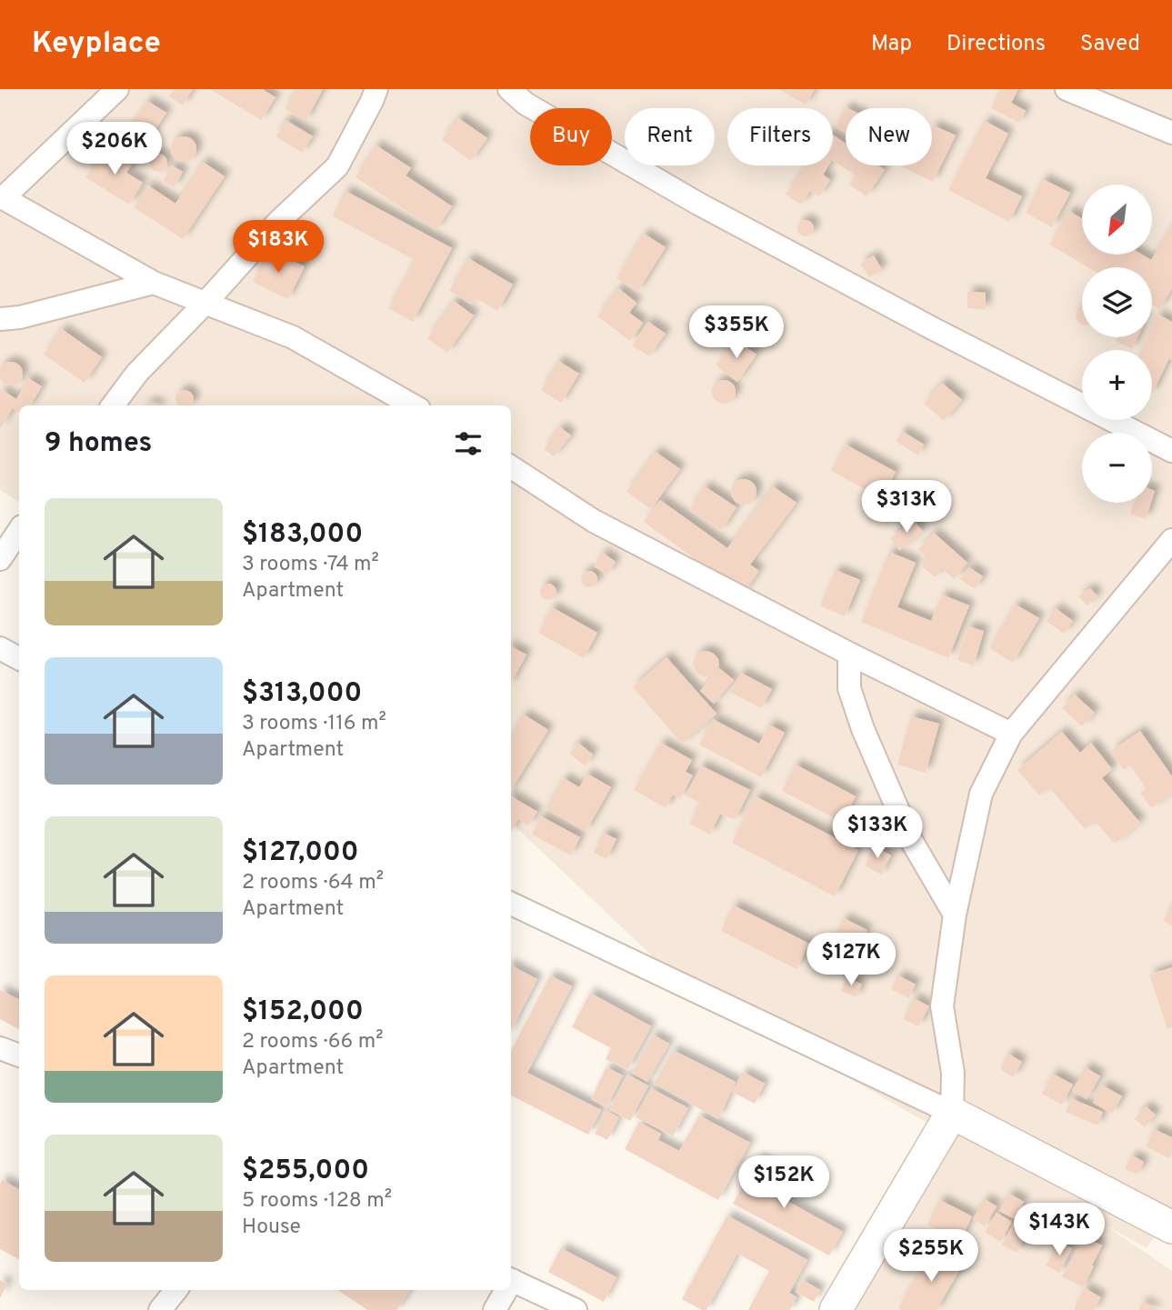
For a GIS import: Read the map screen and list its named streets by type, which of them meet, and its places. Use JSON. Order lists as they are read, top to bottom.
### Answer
{
  "north": "bottom left",
  "page": {
    "header": "Keyplace",
    "nav": ["Map", "Directions", "Saved"],
    "chip": [
      "Buy",
      "Rent",
      "Filters",
      "New"
    ],
    "price": [
      "$206K",
      "$183K",
      "$355K",
      "$313K",
      "$133K",
      "$127K",
      "$152K",
      "$143K",
      "$255K"
    ],
    "map_buttons": ["+", "−"],
    "heading": "9 homes",
    "list": [
      {
        "name": "$183,000",
        "note": "3 rooms · 74 m² · Apartment"
      },
      {
        "name": "$313,000",
        "note": "3 rooms · 116 m² · Apartment"
      },
      {
        "name": "$127,000",
        "note": "2 rooms · 64 m² · Apartment"
      },
      {
        "name": "$152,000",
        "note": "2 rooms · 66 m² · Apartment"
      },
      {
        "name": "$255,000",
        "note": "5 rooms · 128 m² · House"
      }
    ]
  }
}
